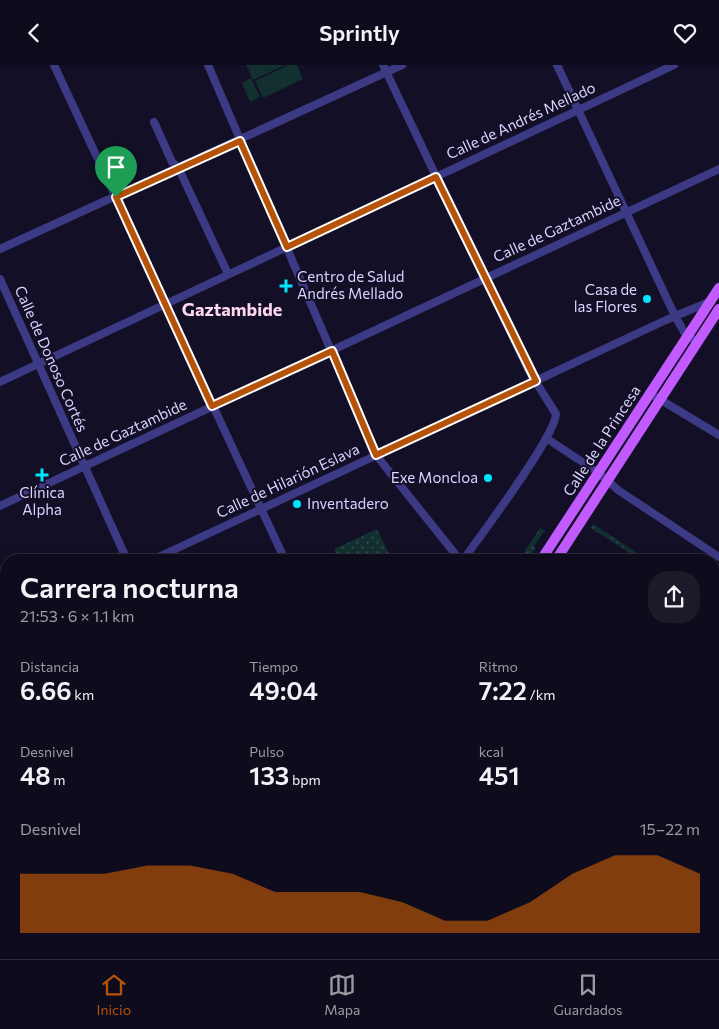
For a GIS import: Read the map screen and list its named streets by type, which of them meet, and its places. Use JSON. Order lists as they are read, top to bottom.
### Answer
{
  "streets": {
    "main road": ["Calle de la Princesa"],
    "street": [
      "Calle de Andrés Mellado",
      "Calle de Gaztambide",
      "Calle de Donoso Cortés",
      "Calle de Hilarión Eslava"
    ]
  },
  "crossings": [
    ["Calle de Andrés Mellado", "Calle de Donoso Cortés"],
    ["Calle de Gaztambide", "Calle de Donoso Cortés"],
    ["Calle de la Princesa", "Calle de Hilarión Eslava"]
  ],
  "districts": ["Gaztambide"],
  "places": {
    "health": ["Centro de Salud Andrés Mellado", "Clínica Alpha"],
    "other": ["Casa de las Flores", "Exe Moncloa", "Inventadero"]
  },
  "page": {
    "header": "Sprintly",
    "heading": ["Carrera nocturna", "21:53 · 6 × 1.1 km"],
    "stats": [
      ["Distancia", "6.66 km"],
      ["Tiempo", "49:04"],
      ["Ritmo", "7:22 /km"],
      ["Desnivel", "48 m"],
      ["Pulso", "133 bpm"],
      ["kcal", "451"]
    ],
    "chart": ["Desnivel", "15–22 m"],
    "tabs": ["Inicio", "Mapa", "Guardados"]
  }
}
